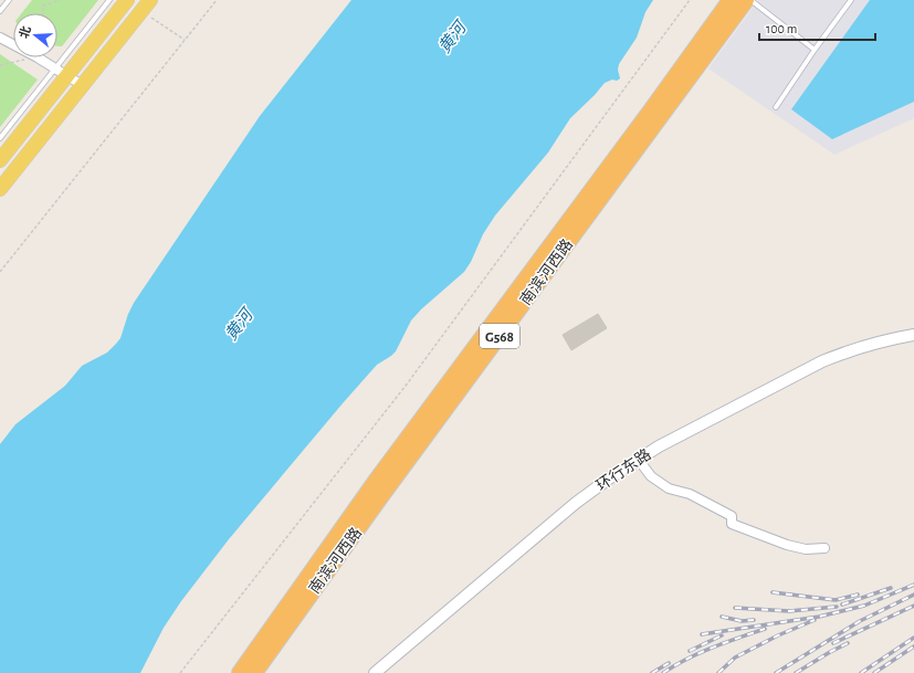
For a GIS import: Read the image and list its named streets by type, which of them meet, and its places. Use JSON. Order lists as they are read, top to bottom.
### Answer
{
  "streets": {
    "highway": ["南滨河西路", "G568"],
    "street": ["环行东路"]
  },
  "water": ["黄河"],
  "scale_bar": "100 m",
  "north": "left"
}
